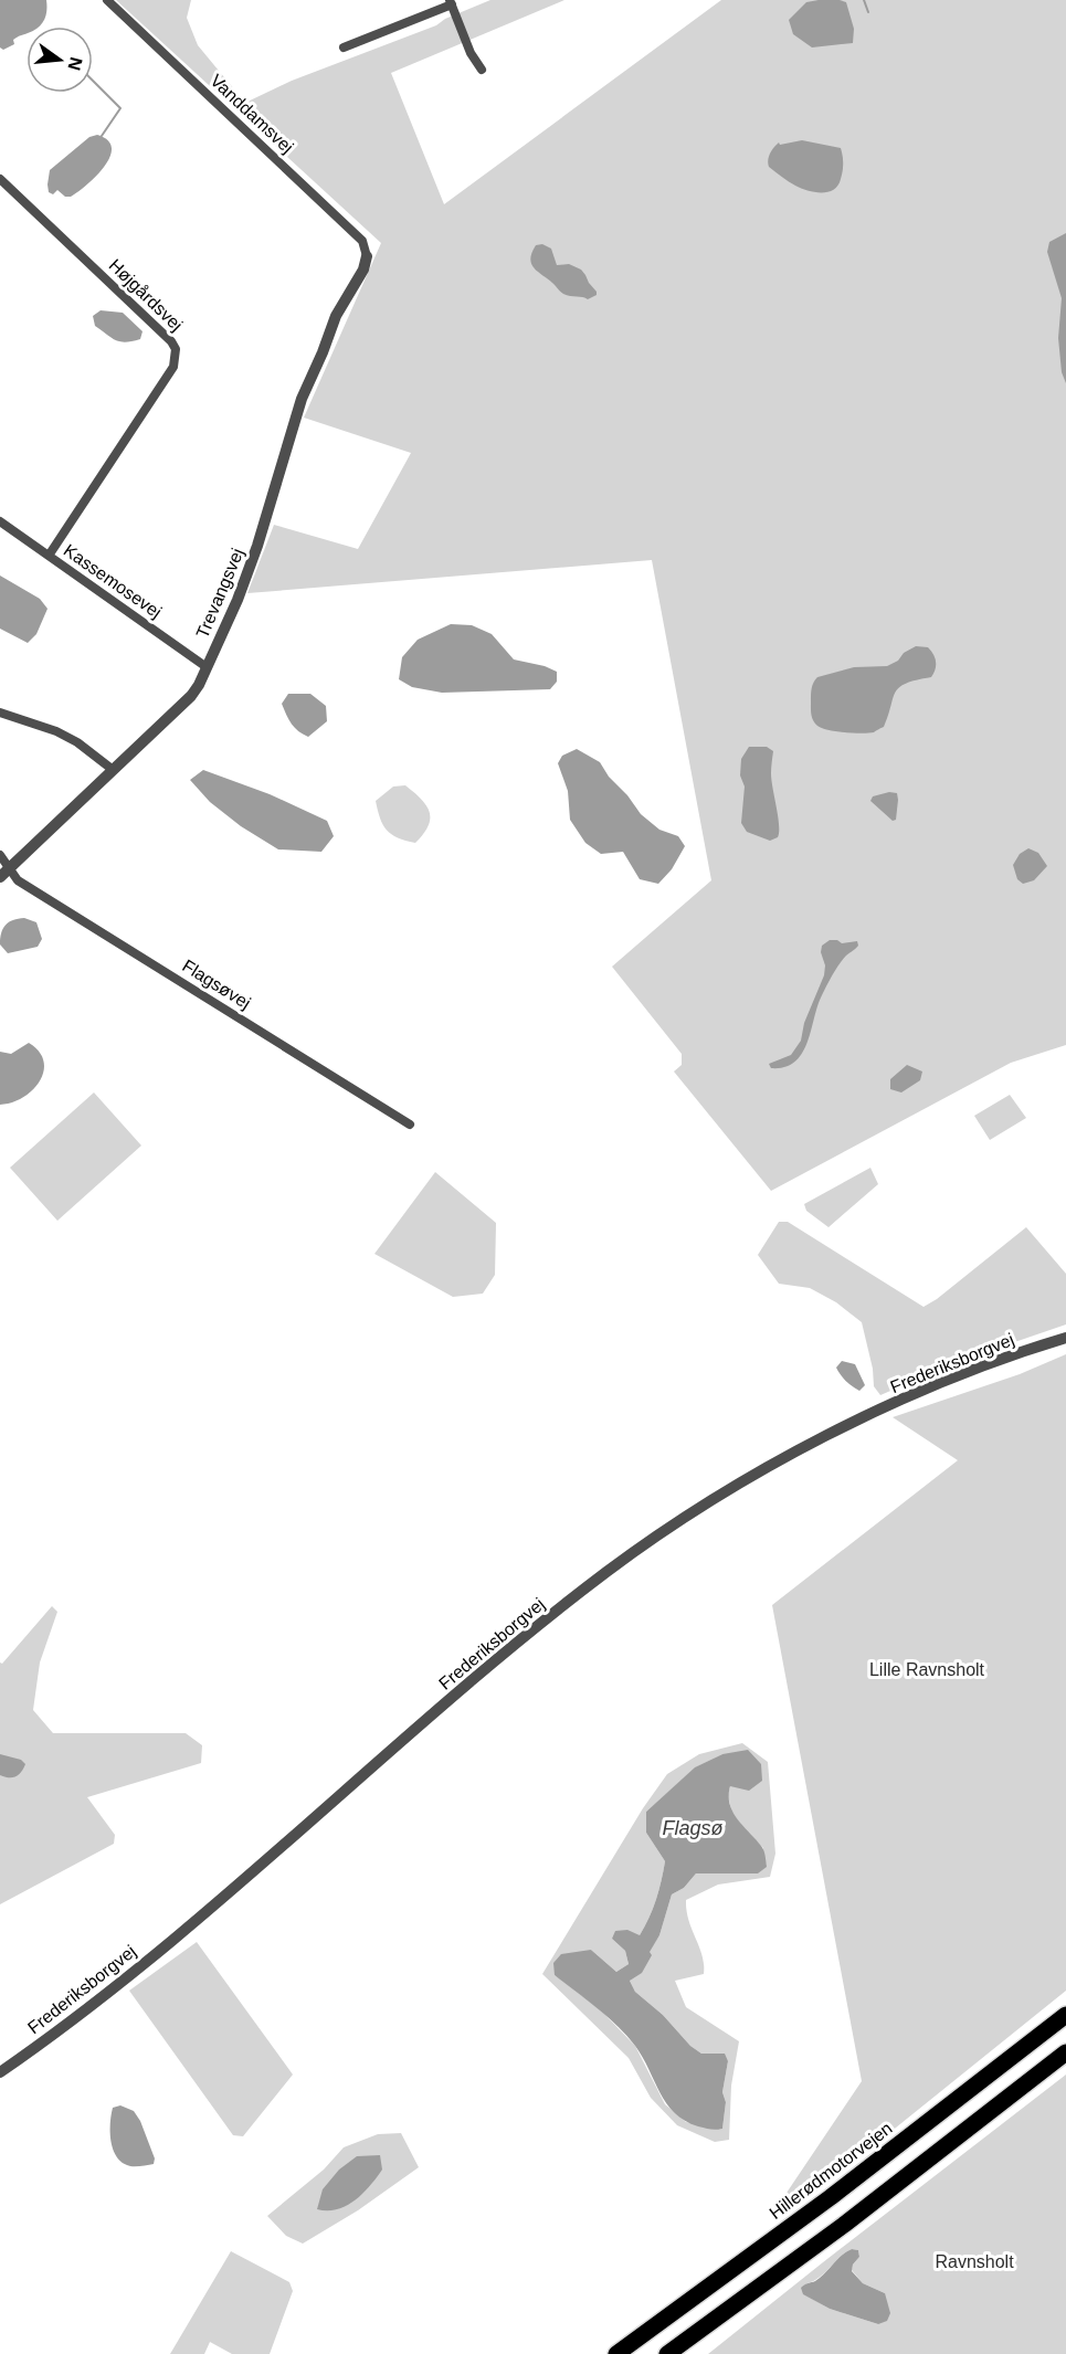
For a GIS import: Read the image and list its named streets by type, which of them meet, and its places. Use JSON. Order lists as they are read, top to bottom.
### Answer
{
  "streets": {
    "highway": ["Hillerødmotorvejen"],
    "street": [
      "Vanddamsvej",
      "Højgårdsvej",
      "Kassemosevej",
      "Trevangsvej",
      "Flagsøvej",
      "Frederiksborgvej"
    ]
  },
  "crossings": [
    ["Vanddamsvej", "Trevangsvej"],
    ["Højgårdsvej", "Kassemosevej"],
    ["Kassemosevej", "Trevangsvej"],
    ["Trevangsvej", "Flagsøvej"]
  ],
  "water": ["Flagsø"],
  "parks": ["Lille Ravnsholt", "Ravnsholt"],
  "north": "right"
}
